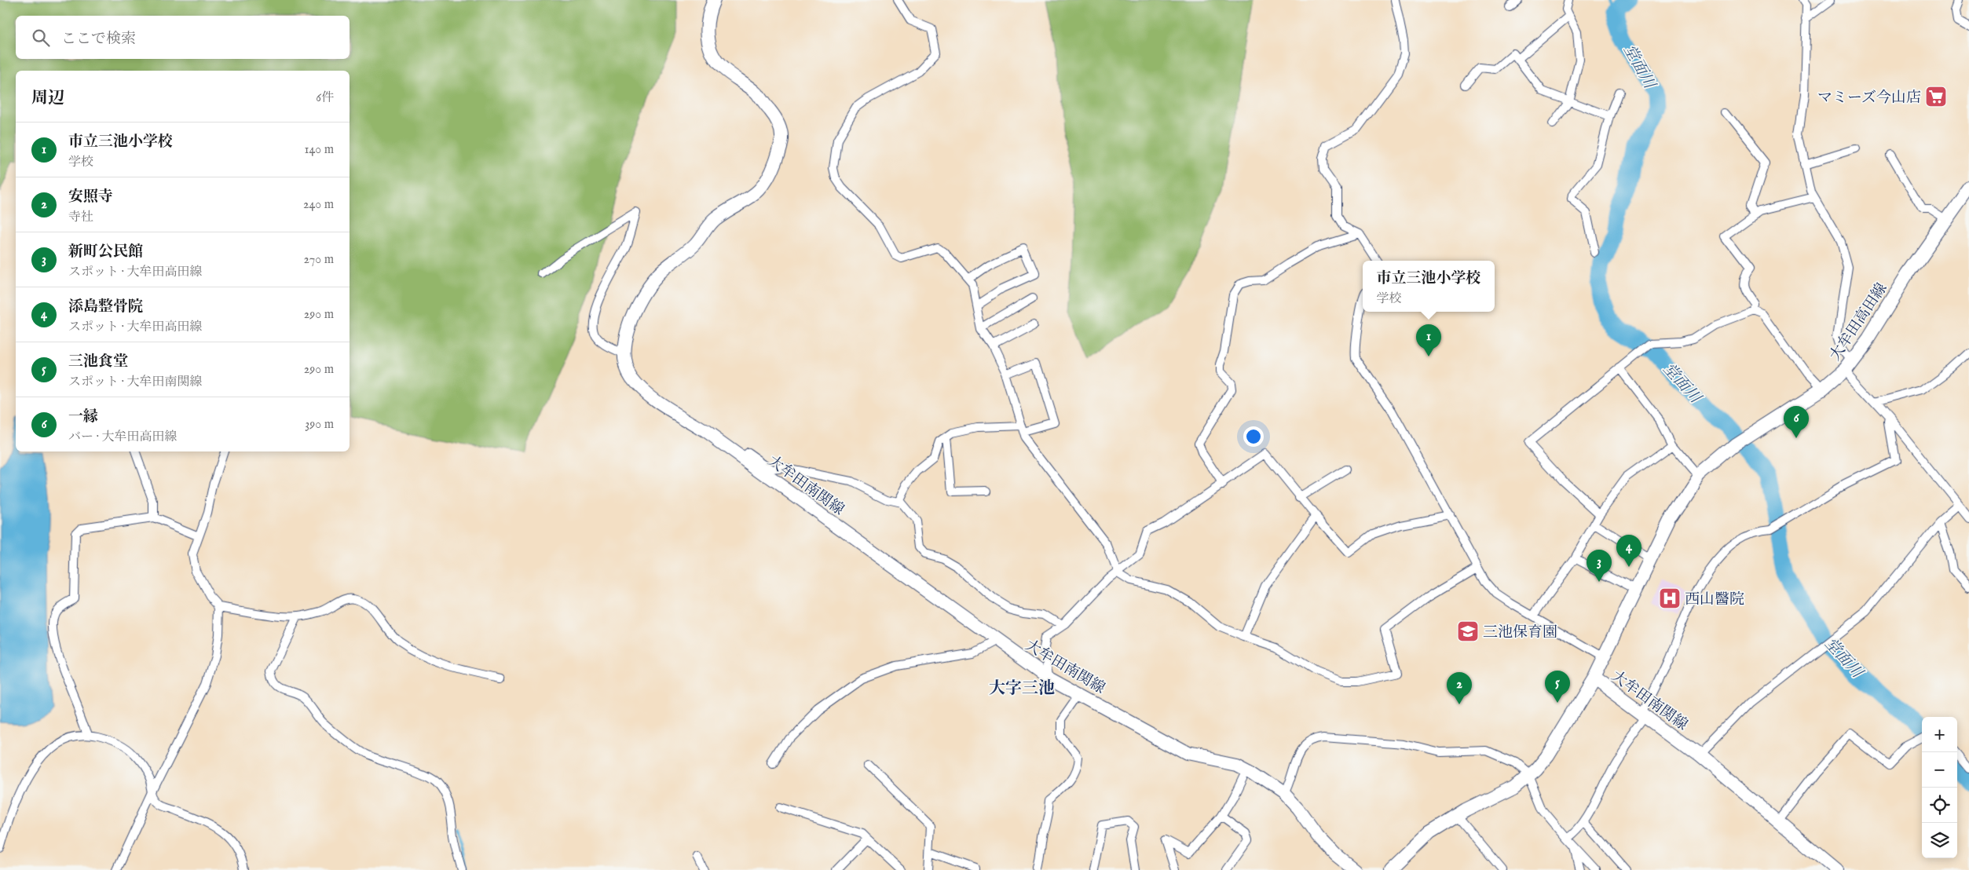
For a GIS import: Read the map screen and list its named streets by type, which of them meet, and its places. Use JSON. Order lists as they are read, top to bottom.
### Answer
{
  "streets": {
    "main road": ["大牟田高田線", "大牟田南関線"]
  },
  "crossings": [
    ["大牟田高田線", "大牟田南関線"]
  ],
  "districts": ["大字三池"],
  "water": ["堂面川"],
  "places": {
    "supermarket": ["マミーズ今山店"],
    "hospital": ["西山醫院"],
    "school or university": ["三池保育園"]
  },
  "page": {
    "search": "ここで検索",
    "heading": ["周辺", "6件"],
    "list": [
      {
        "mark": "1",
        "name": "市立三池小学校",
        "note": "学校",
        "value": "140 m"
      },
      {
        "mark": "2",
        "name": "安照寺",
        "note": "寺社",
        "value": "240 m"
      },
      {
        "mark": "3",
        "name": "新町公民館",
        "note": "スポット · 大牟田高田線",
        "value": "270 m"
      },
      {
        "mark": "4",
        "name": "添島整骨院",
        "note": "スポット · 大牟田高田線",
        "value": "290 m"
      },
      {
        "mark": "5",
        "name": "三池食堂",
        "note": "スポット · 大牟田南関線",
        "value": "290 m"
      },
      {
        "mark": "6",
        "name": "一縁",
        "note": "バー · 大牟田高田線",
        "value": "390 m"
      }
    ],
    "popup": ["市立三池小学校", "学校"],
    "pins": [
      "1",
      "6",
      "4",
      "3",
      "5",
      "2"
    ],
    "map_buttons": ["+", "−"]
  }
}
